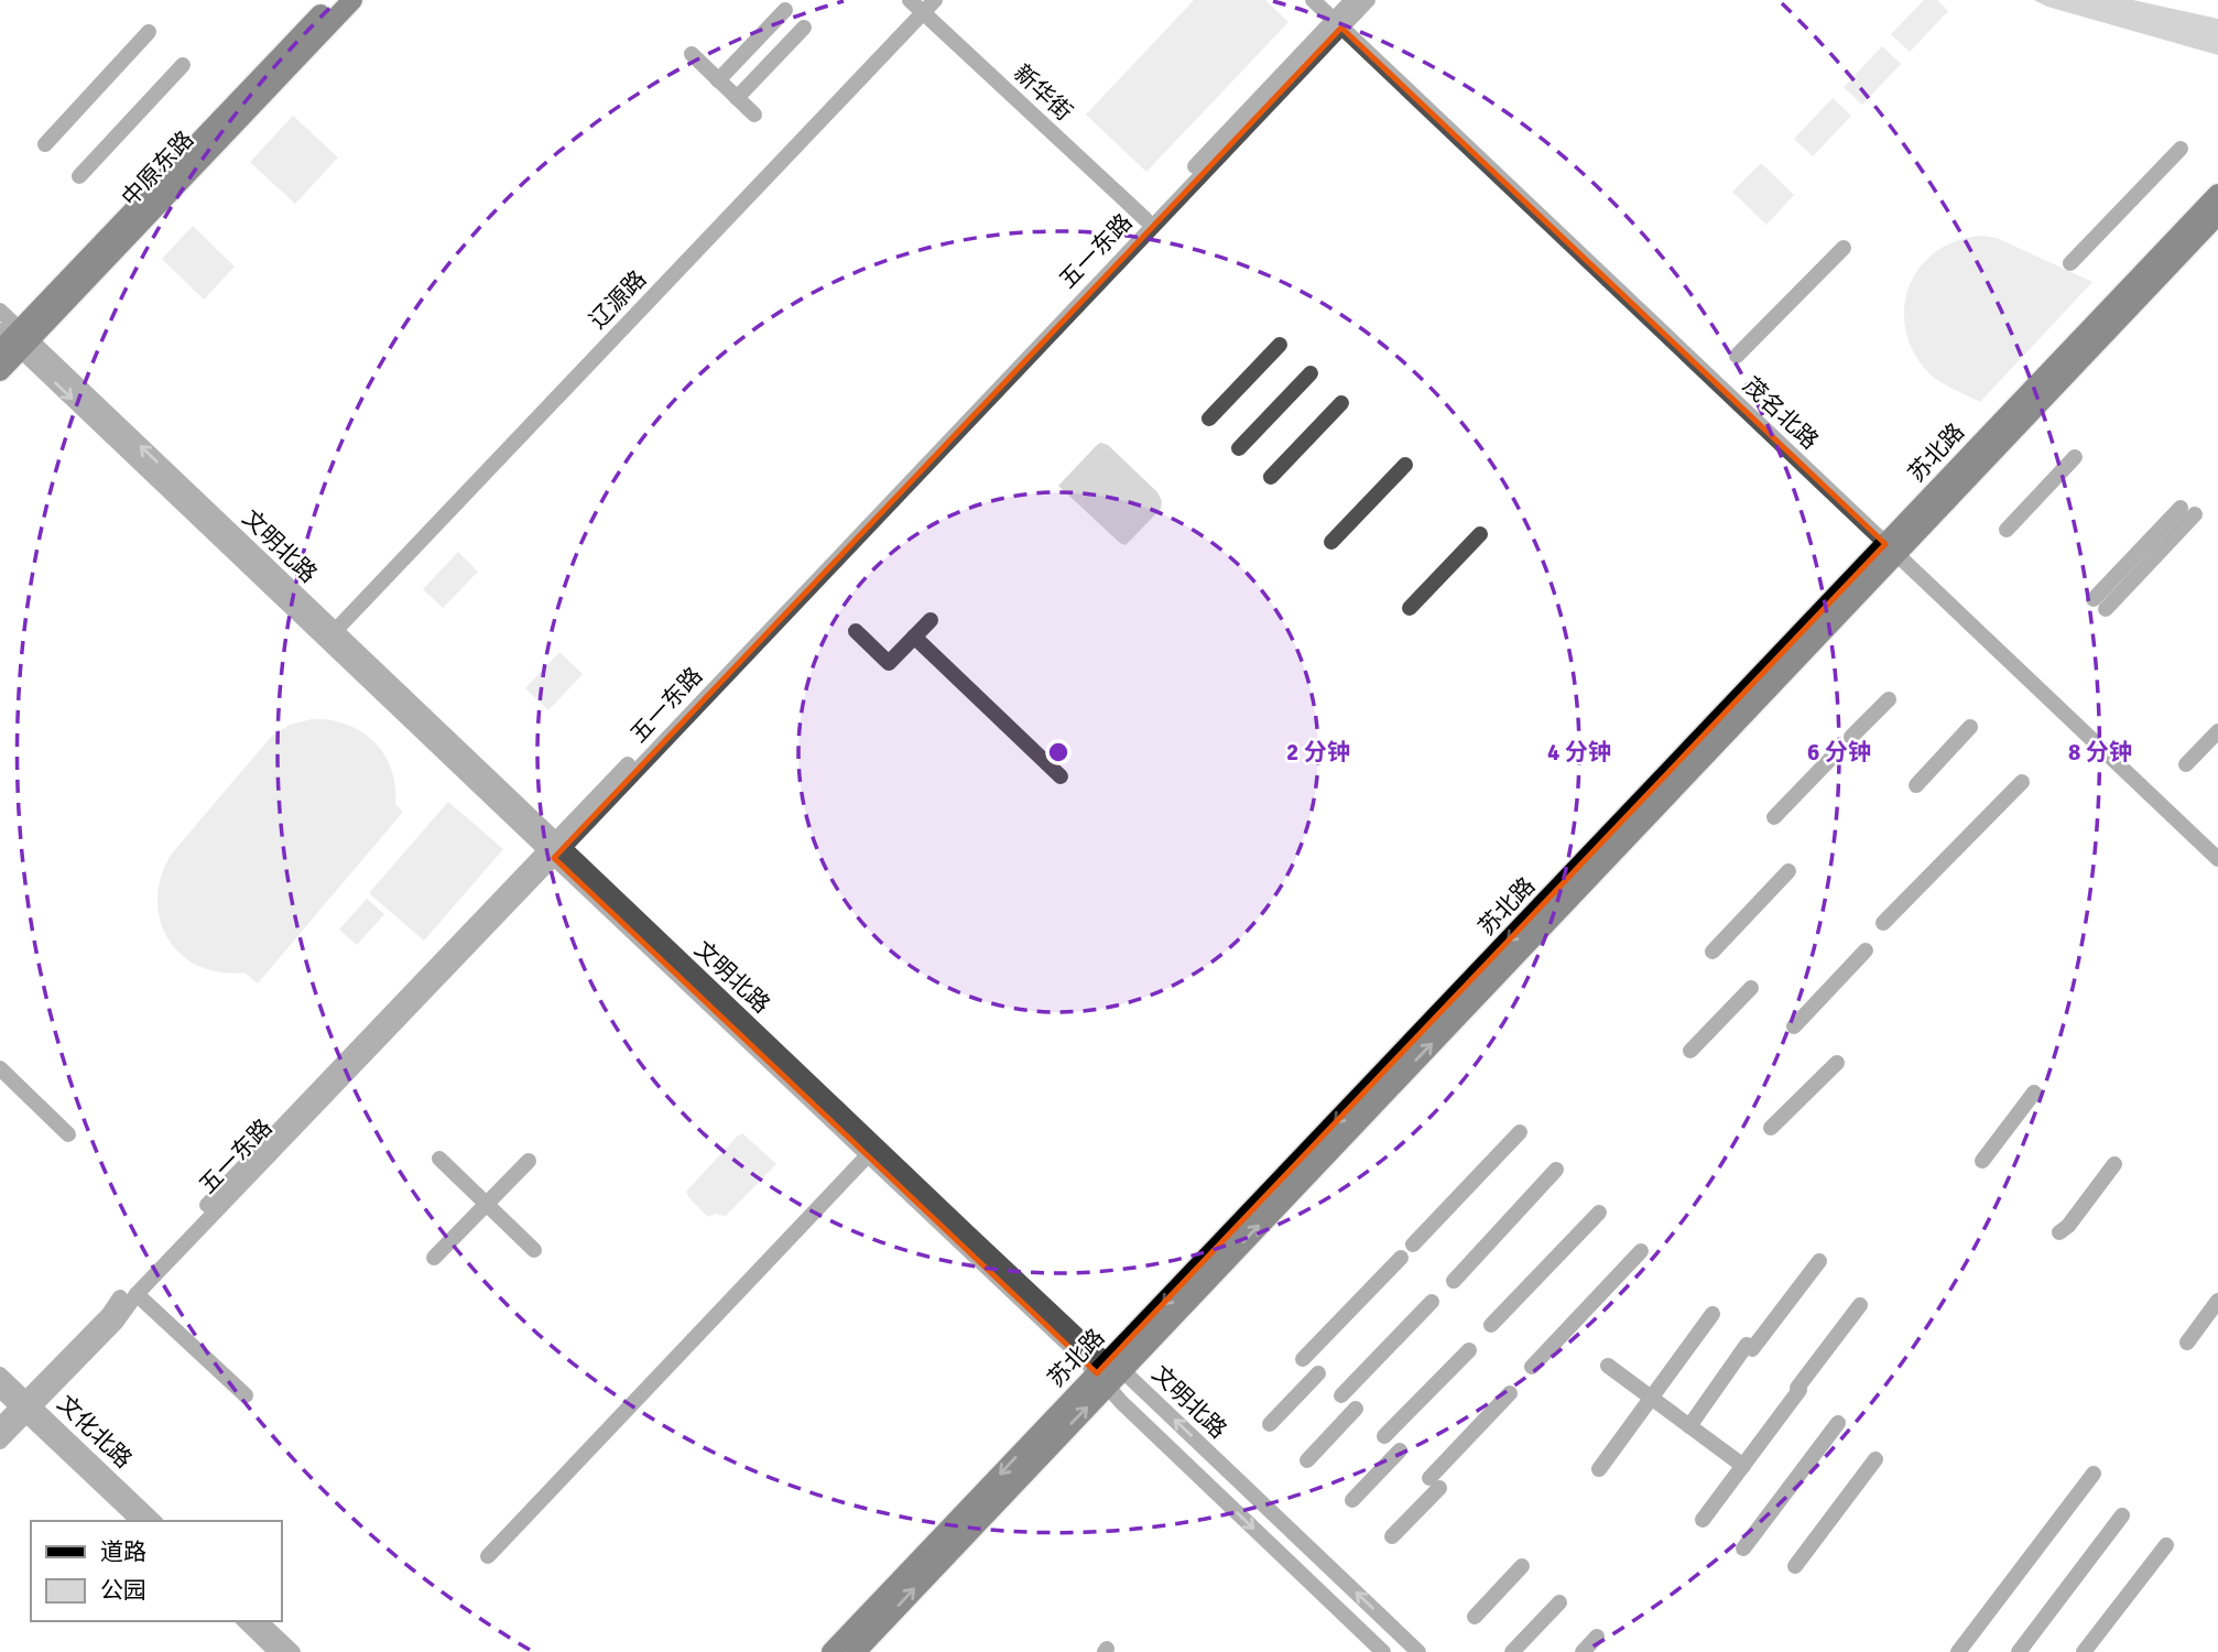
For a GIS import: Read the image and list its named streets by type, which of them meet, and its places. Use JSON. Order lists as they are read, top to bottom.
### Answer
{
  "streets": {
    "main road": ["中原东路", "苏北路"],
    "street": [
      "新华街",
      "五一东路",
      "辽源路",
      "茂名北路",
      "文明北路",
      "文化北路"
    ]
  },
  "crossings": [
    ["新华街", "五一东路"],
    ["新华街", "辽源路"],
    ["中原东路", "文明北路"],
    ["五一东路", "茂名北路"],
    ["五一东路", "文明北路"],
    ["五一东路", "文化北路"],
    ["辽源路", "文明北路"],
    ["茂名北路", "苏北路"],
    ["苏北路", "文明北路"]
  ],
  "legend": ["道路", "公园"],
  "rings": [
    "2 分钟",
    "4 分钟",
    "6 分钟",
    "8 分钟"
  ]
}
